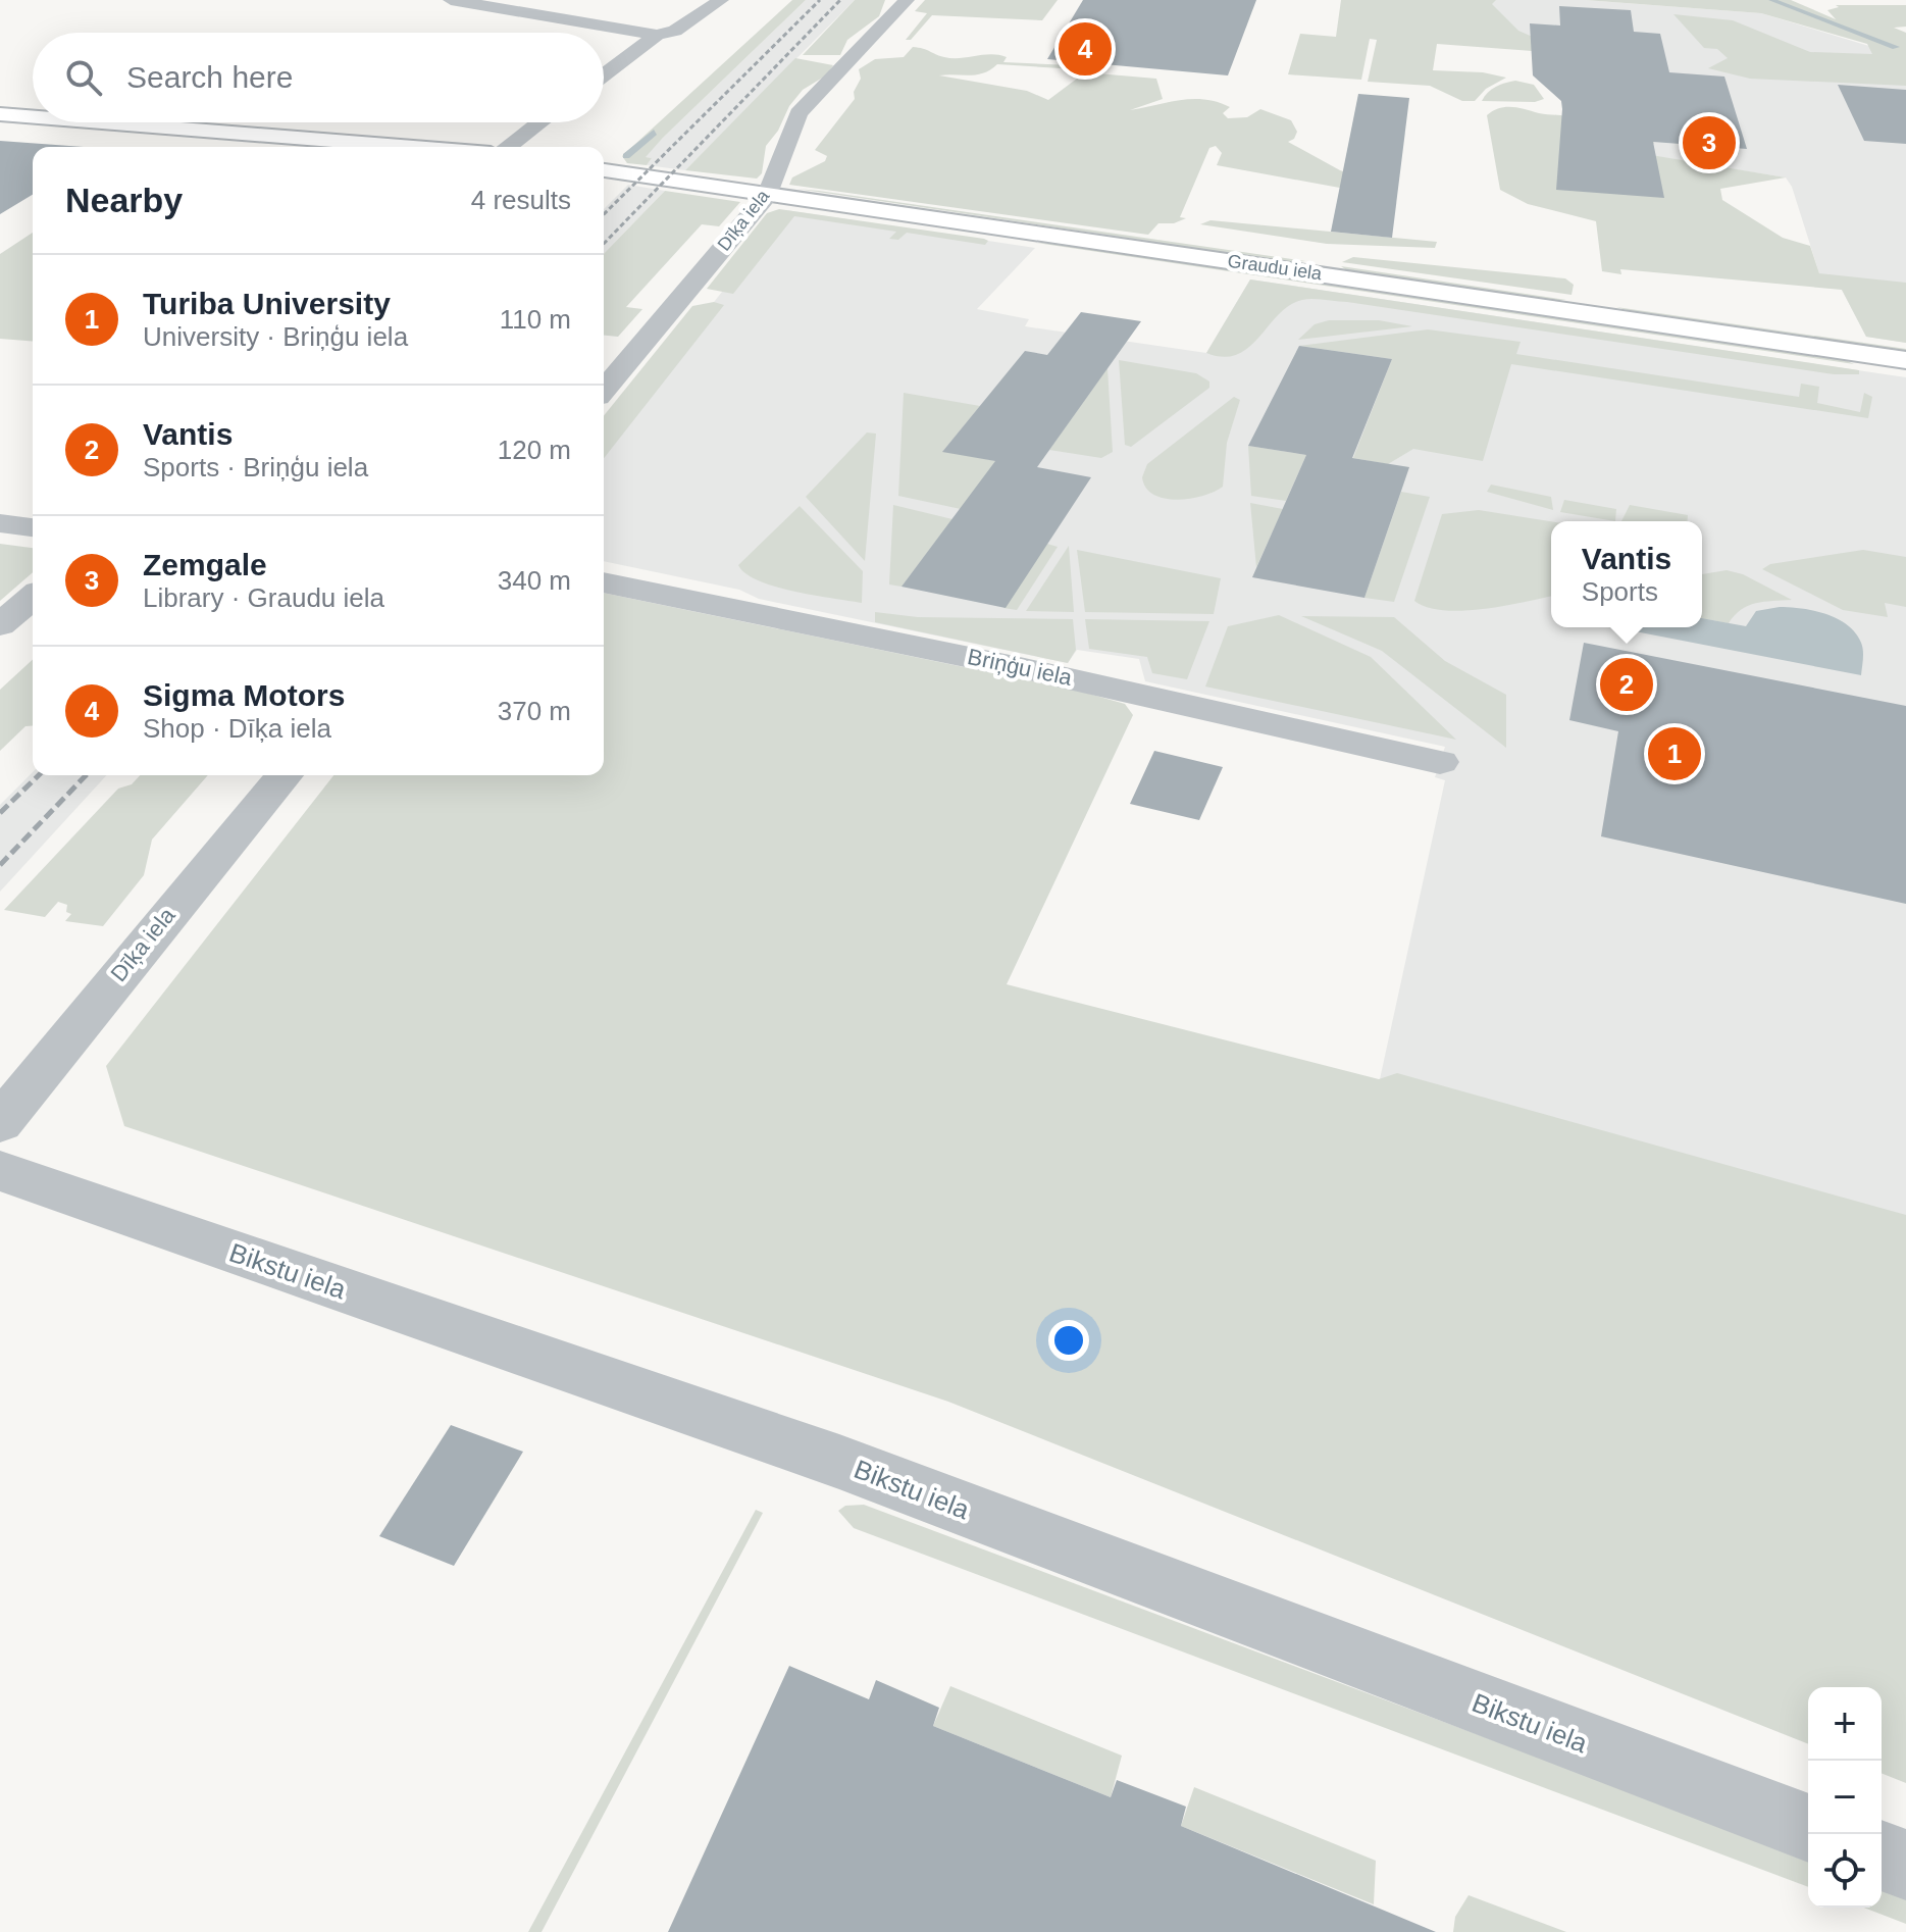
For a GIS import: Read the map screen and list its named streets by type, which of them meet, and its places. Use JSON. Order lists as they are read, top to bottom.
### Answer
{
  "streets": {
    "main road": ["Graudu iela"],
    "street": ["Dīķa iela", "Briņģu iela", "Bikstu iela"]
  },
  "crossings": [
    ["Dīķa iela", "Graudu iela"]
  ],
  "page": {
    "pins": [
      "4",
      "3",
      "2",
      "1"
    ],
    "search": "Search here",
    "heading": ["Nearby", "4 results"],
    "list": [
      {
        "mark": "1",
        "name": "Turiba University",
        "note": "University · Briņģu iela",
        "value": "110 m"
      },
      {
        "mark": "2",
        "name": "Vantis",
        "note": "Sports · Briņģu iela",
        "value": "120 m"
      },
      {
        "mark": "3",
        "name": "Zemgale",
        "note": "Library · Graudu iela",
        "value": "340 m"
      },
      {
        "mark": "4",
        "name": "Sigma Motors",
        "note": "Shop · Dīķa iela",
        "value": "370 m"
      }
    ],
    "popup": ["Vantis", "Sports"],
    "map_buttons": ["+", "−"]
  }
}
